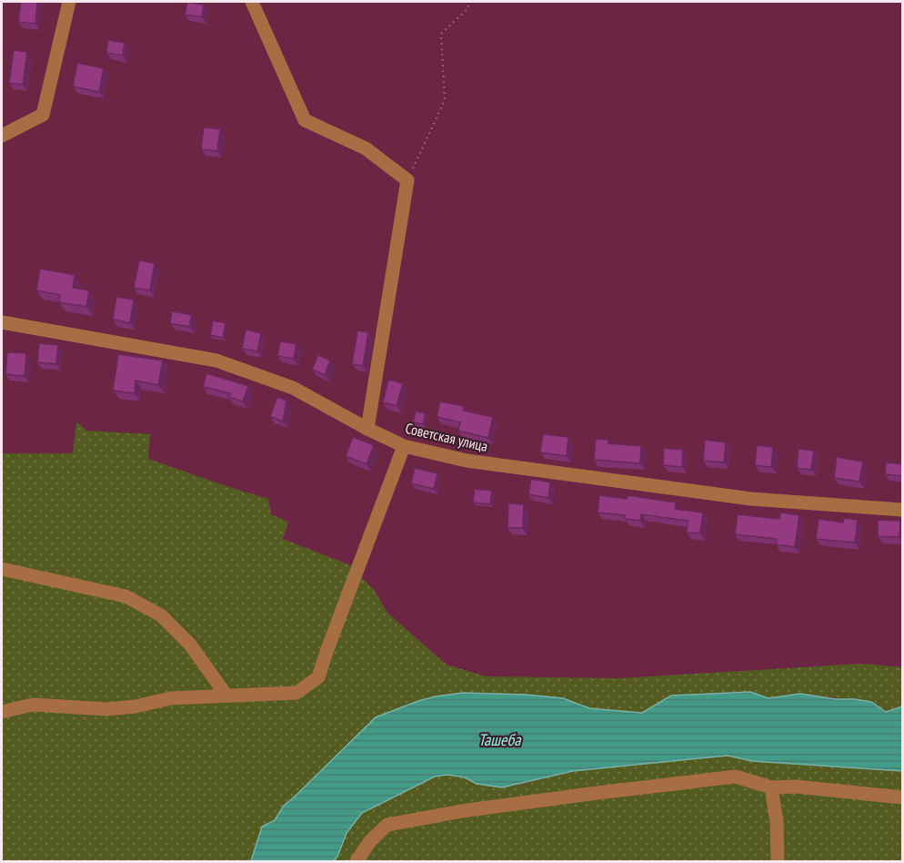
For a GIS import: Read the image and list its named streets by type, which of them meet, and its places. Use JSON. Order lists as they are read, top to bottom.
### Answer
{
  "streets": {
    "street": ["Советская улица"]
  },
  "water": ["Ташеба"]
}
